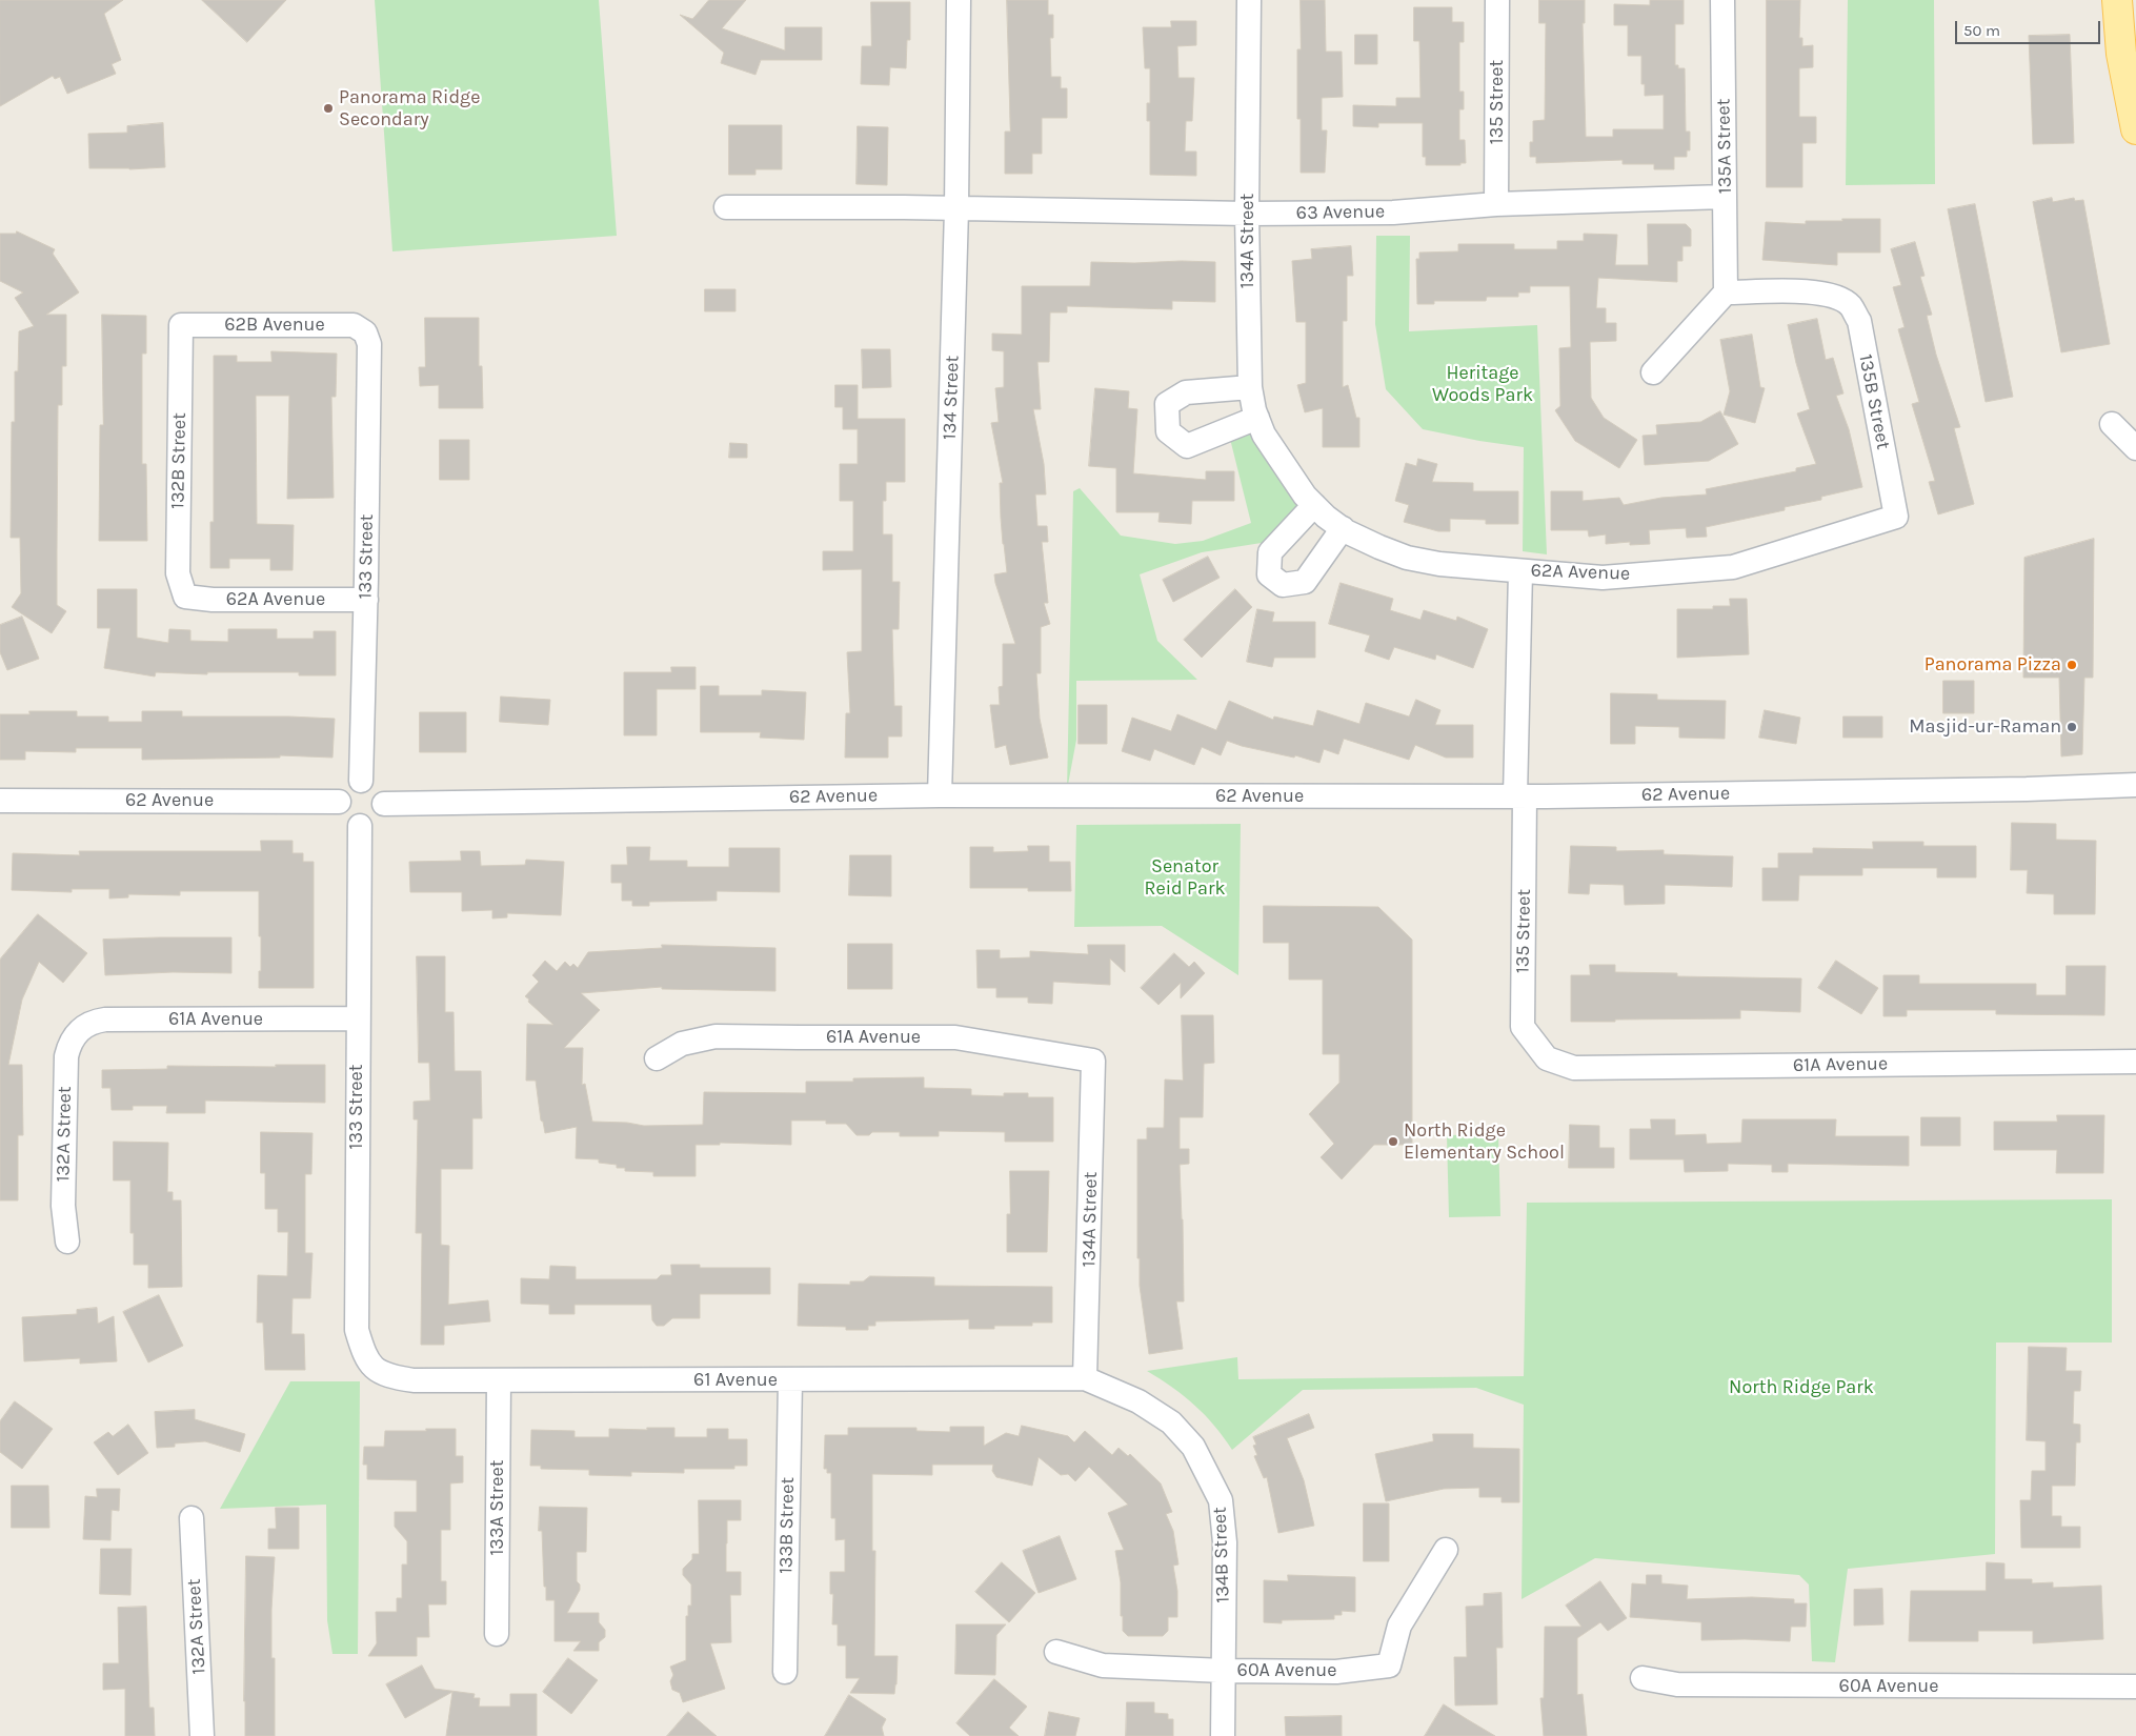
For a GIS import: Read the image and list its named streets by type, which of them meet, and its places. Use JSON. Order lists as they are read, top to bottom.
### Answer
{
  "streets": {
    "street": [
      "135 Street",
      "135A Street",
      "63 Avenue",
      "134A Street",
      "62B Avenue",
      "134 Street",
      "135B Street",
      "132B Street",
      "133 Street",
      "62A Avenue",
      "62 Avenue",
      "61A Avenue",
      "132A Street",
      "61 Avenue",
      "133A Street",
      "133B Street",
      "134B Street",
      "60A Avenue"
    ]
  },
  "crossings": [
    ["135 Street", "63 Avenue"],
    ["135 Street", "62A Avenue"],
    ["135 Street", "62 Avenue"],
    ["135 Street", "61A Avenue"],
    ["135A Street", "63 Avenue"],
    ["135A Street", "135B Street"],
    ["63 Avenue", "134A Street"],
    ["63 Avenue", "134 Street"],
    ["134A Street", "62A Avenue"],
    ["134A Street", "61A Avenue"],
    ["134A Street", "61 Avenue"],
    ["134A Street", "134B Street"],
    ["62B Avenue", "132B Street"],
    ["62B Avenue", "133 Street"],
    ["134 Street", "62 Avenue"],
    ["135B Street", "62A Avenue"],
    ["132B Street", "62A Avenue"],
    ["133 Street", "62A Avenue"],
    ["133 Street", "62 Avenue"],
    ["133 Street", "61A Avenue"],
    ["133 Street", "61 Avenue"],
    ["61A Avenue", "132A Street"],
    ["61 Avenue", "133A Street"],
    ["61 Avenue", "133B Street"],
    ["61 Avenue", "134B Street"],
    ["134B Street", "60A Avenue"]
  ],
  "parks": ["Heritage Woods Park", "Senator Reid Park", "North Ridge Park"],
  "places": [
    "Panorama Ridge Secondary",
    "Panorama Pizza",
    "Masjid-ur-Raman",
    "North Ridge Elementary School"
  ],
  "scale_bar": "50 m"
}
